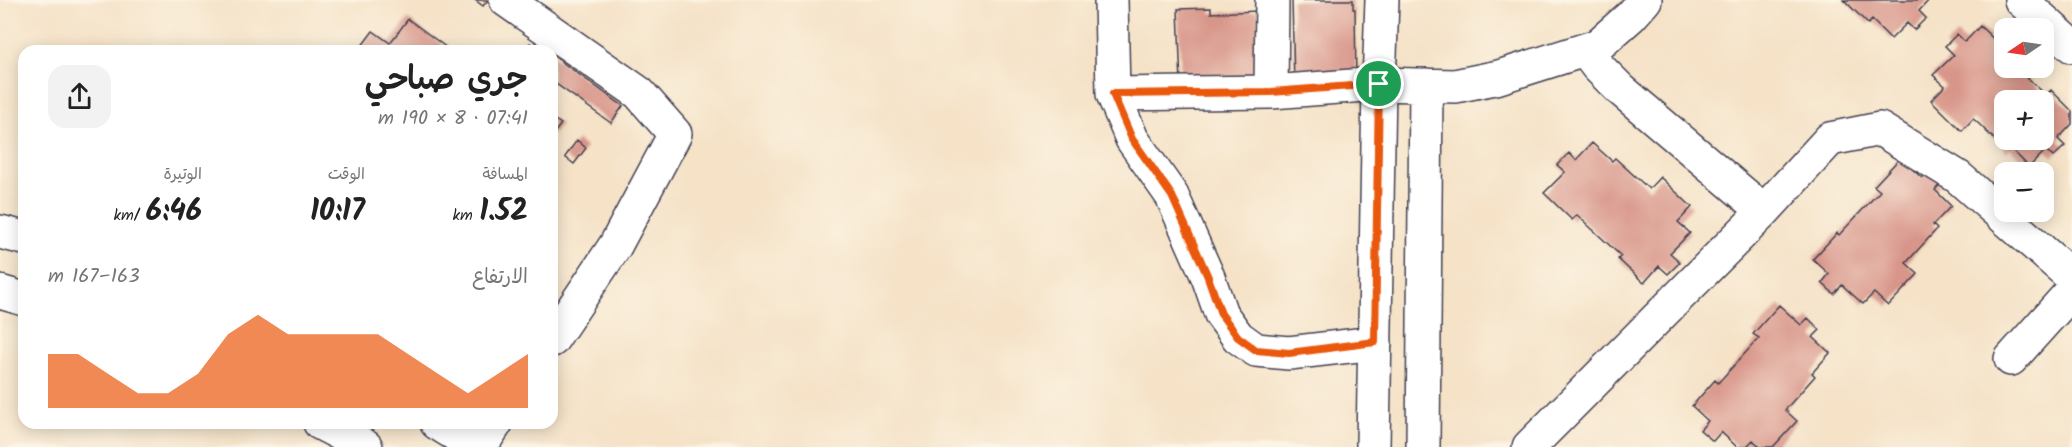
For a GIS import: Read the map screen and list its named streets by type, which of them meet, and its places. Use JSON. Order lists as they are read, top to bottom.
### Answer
{
  "north": "left",
  "page": {
    "map_buttons": ["+", "−"],
    "heading": ["جري صباحي", "07:41 · 8 × 190 m"],
    "stats": [
      ["المسافة", "1.52 km"],
      ["الوقت", "10:17"],
      ["الوتيرة", "6:46 /km"]
    ],
    "chart": ["الارتفاع", "163–167 m"]
  }
}
